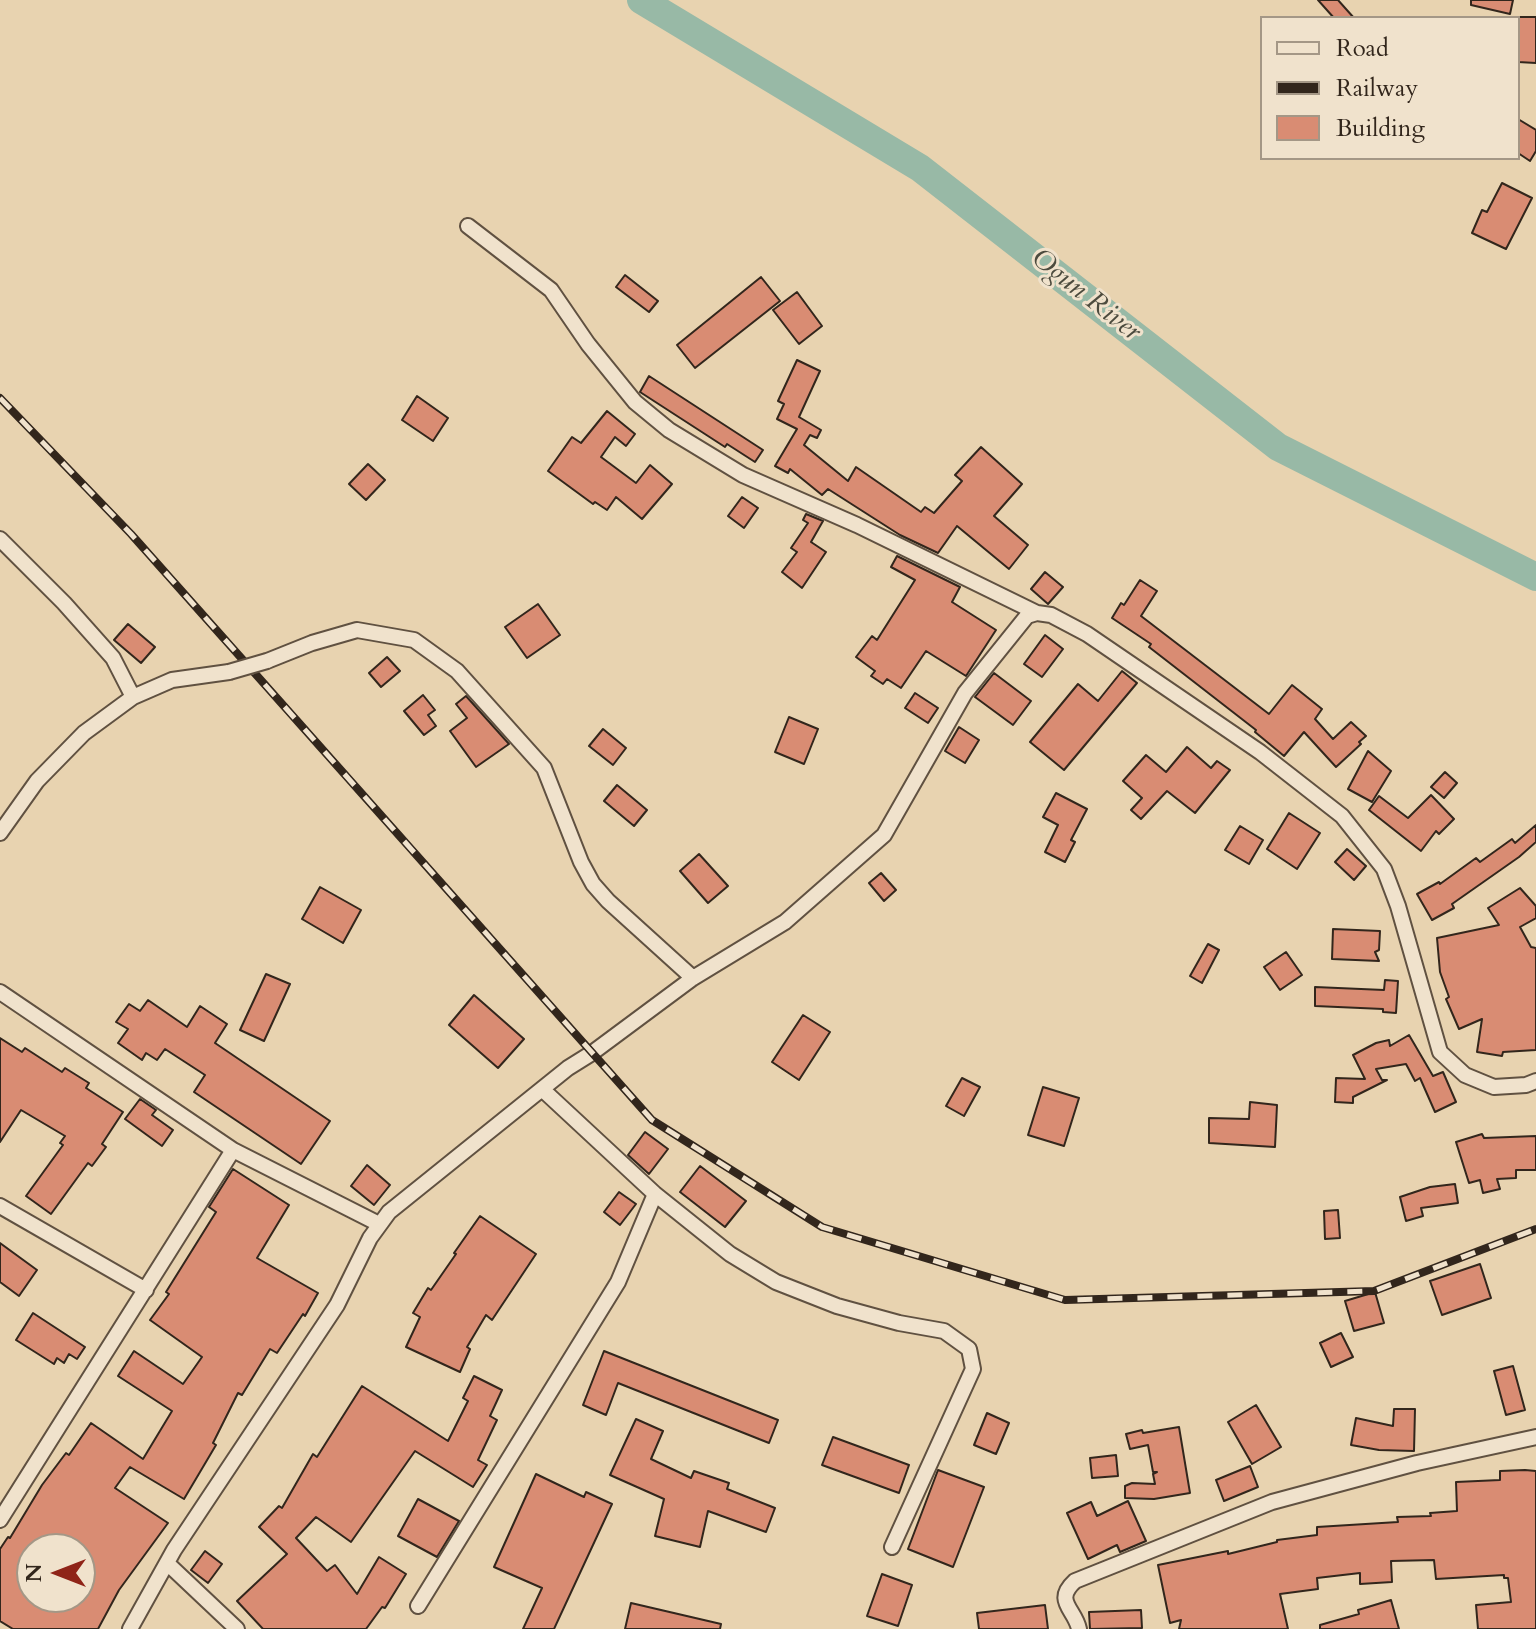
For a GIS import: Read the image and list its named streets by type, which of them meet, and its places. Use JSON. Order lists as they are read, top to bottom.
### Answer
{
  "water": ["Ogun River"],
  "legend": ["Road", "Railway", "Building"],
  "north": "left"
}
